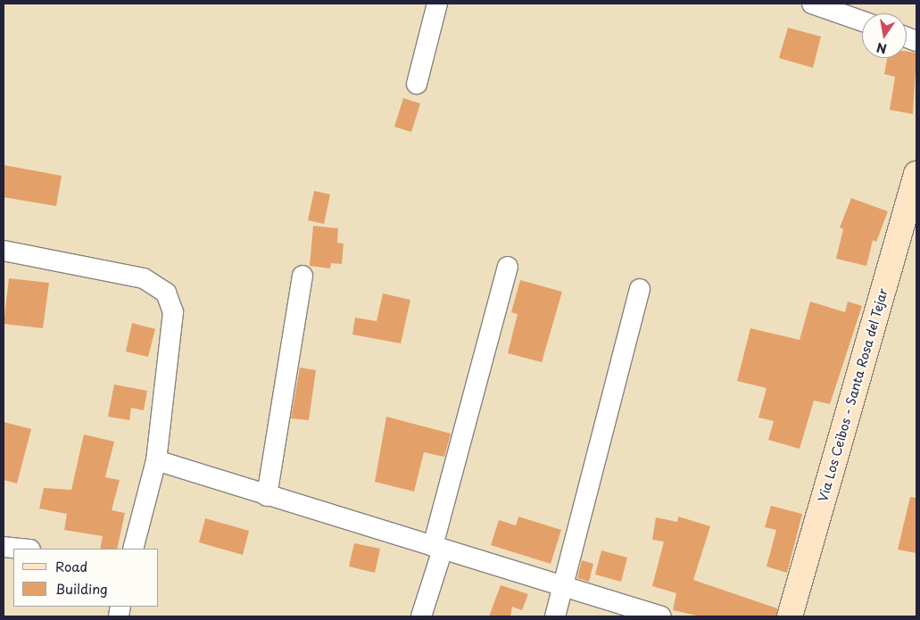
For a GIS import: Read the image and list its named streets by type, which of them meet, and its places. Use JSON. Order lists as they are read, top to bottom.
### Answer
{
  "streets": {
    "main road": ["Via Los Ceibos - Santa Rosa del Tejar"]
  },
  "legend": ["Road", "Building"],
  "north": "bottom"
}
